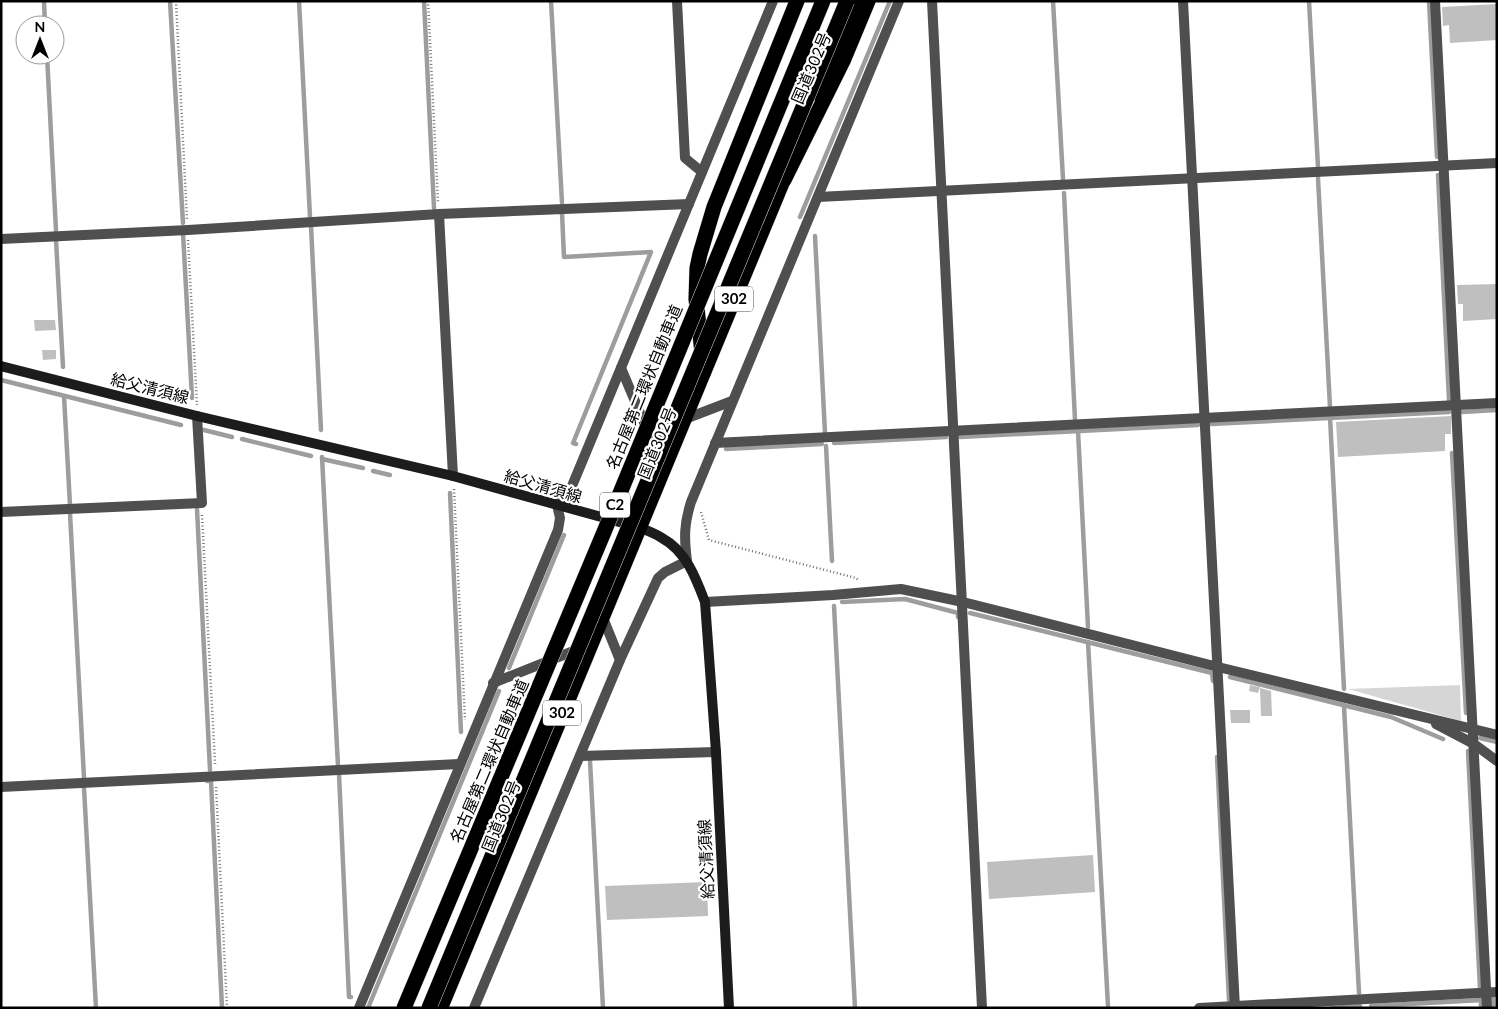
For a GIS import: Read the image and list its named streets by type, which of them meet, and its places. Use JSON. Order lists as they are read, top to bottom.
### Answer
{
  "streets": {
    "highway": [
      "国道302号",
      "302",
      "名古屋第二環状自動車道",
      "C2"
    ],
    "main road": ["給父清須線"]
  },
  "crossings": [
    ["国道302号", "給父清須線"]
  ],
  "north": "top"
}
